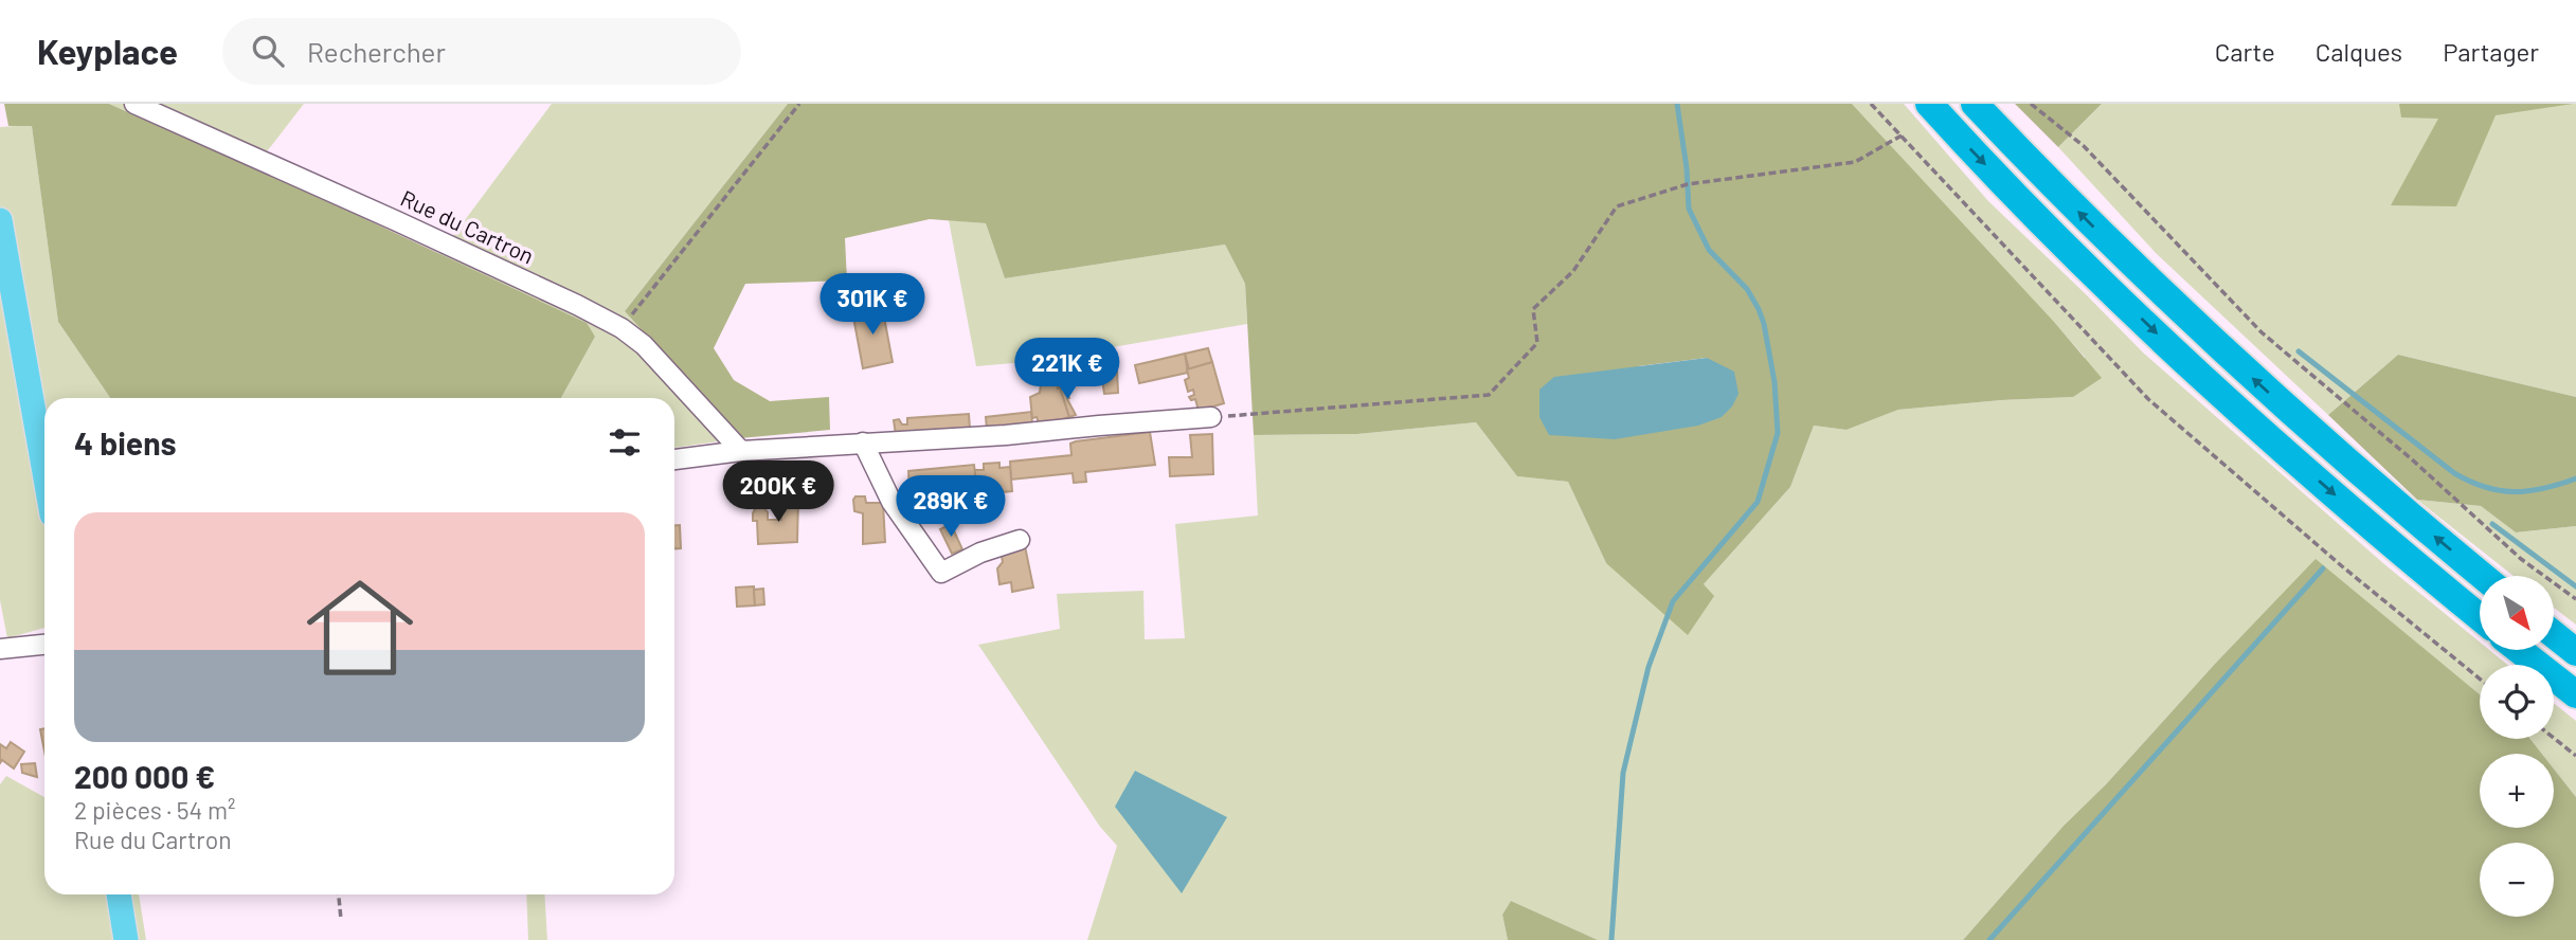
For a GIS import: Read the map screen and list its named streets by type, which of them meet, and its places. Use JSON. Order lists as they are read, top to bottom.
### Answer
{
  "streets": {
    "street": ["Rue du Cartron"]
  },
  "north": "bottom right",
  "page": {
    "header": "Keyplace",
    "search": "Rechercher",
    "nav": ["Carte", "Calques", "Partager"],
    "price": [
      "301K €",
      "221K €",
      "200K €",
      "289K €"
    ],
    "heading": "4 biens",
    "list": [
      {
        "name": "200 000 €",
        "note": "2 pièces · 54 m² · Rue du Cartron"
      }
    ],
    "map_buttons": ["+", "−"]
  }
}
